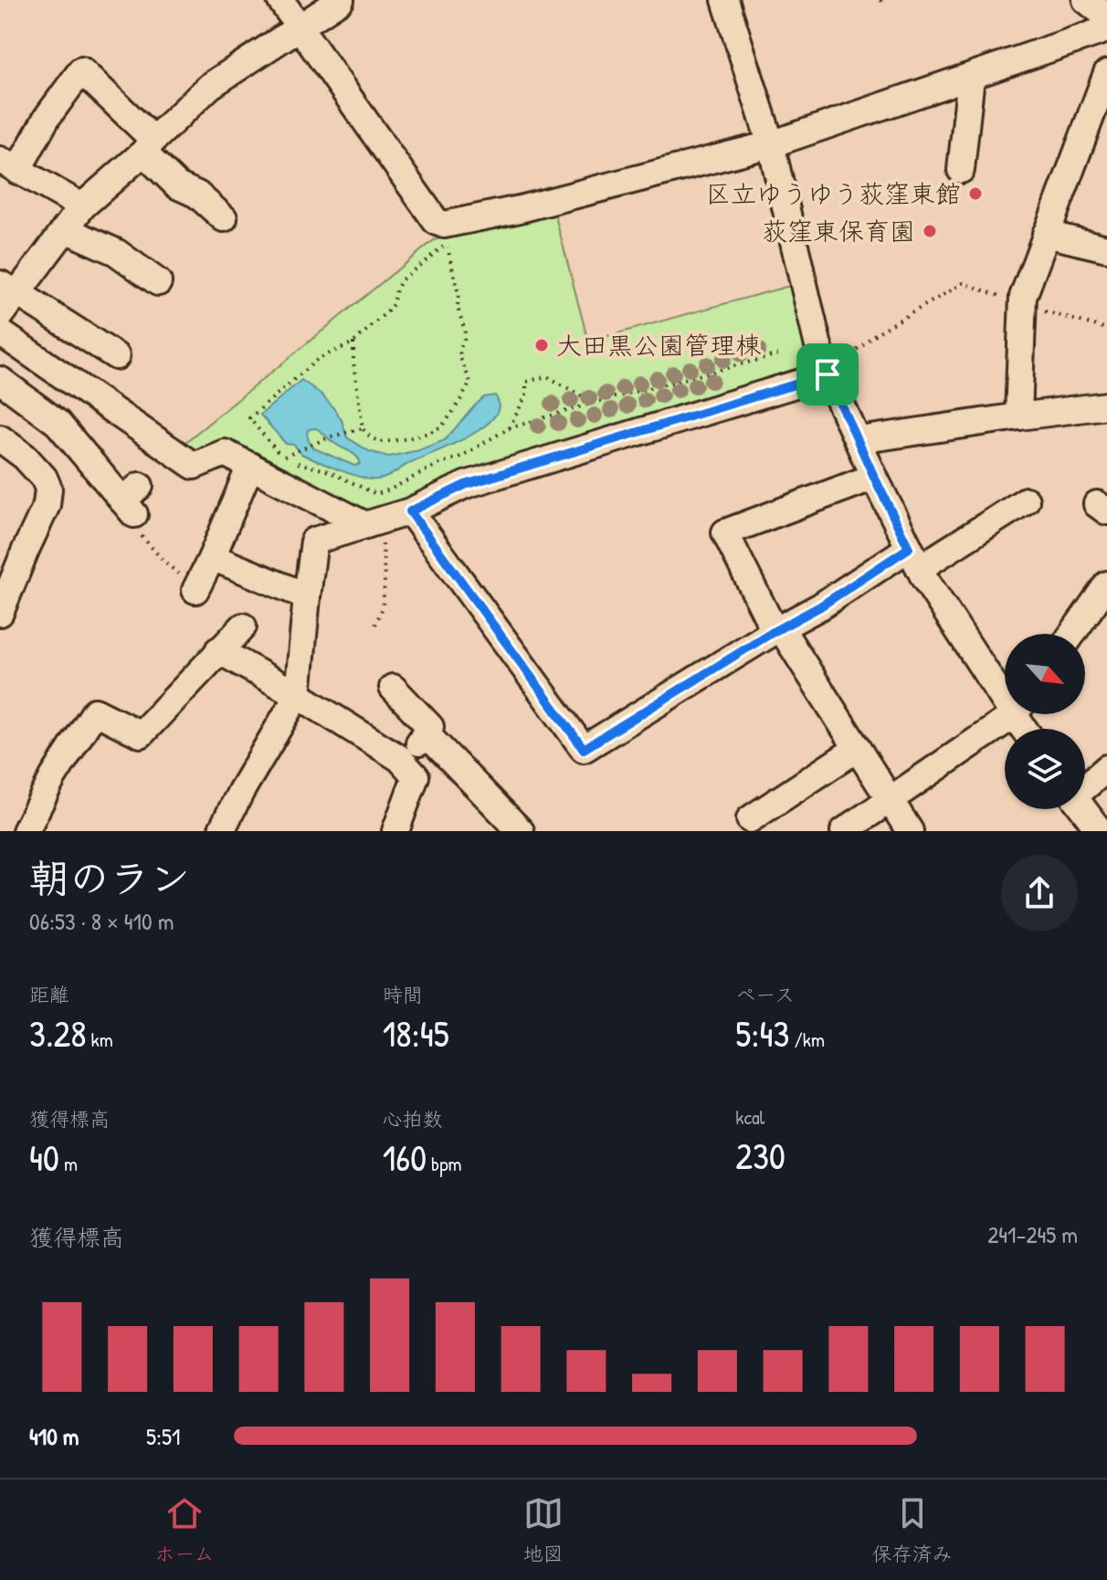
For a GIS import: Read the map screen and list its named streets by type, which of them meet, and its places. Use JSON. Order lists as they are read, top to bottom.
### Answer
{
  "places": ["区立ゆうゆう荻窪東館", "荻窪東保育園", "大田黒公園管理棟"],
  "north": "bottom right",
  "page": {
    "heading": ["朝のラン", "06:53 · 8 × 410 m"],
    "stats": [
      ["距離", "3.28 km"],
      ["時間", "18:45"],
      ["ペース", "5:43 /km"],
      ["獲得標高", "40 m"],
      ["心拍数", "160 bpm"],
      ["kcal", "230"]
    ],
    "chart": ["獲得標高", "241–245 m"],
    "list": [
      {
        "name": "410 m",
        "note": "5:51"
      }
    ],
    "tabs": ["ホーム", "地図", "保存済み"]
  }
}
